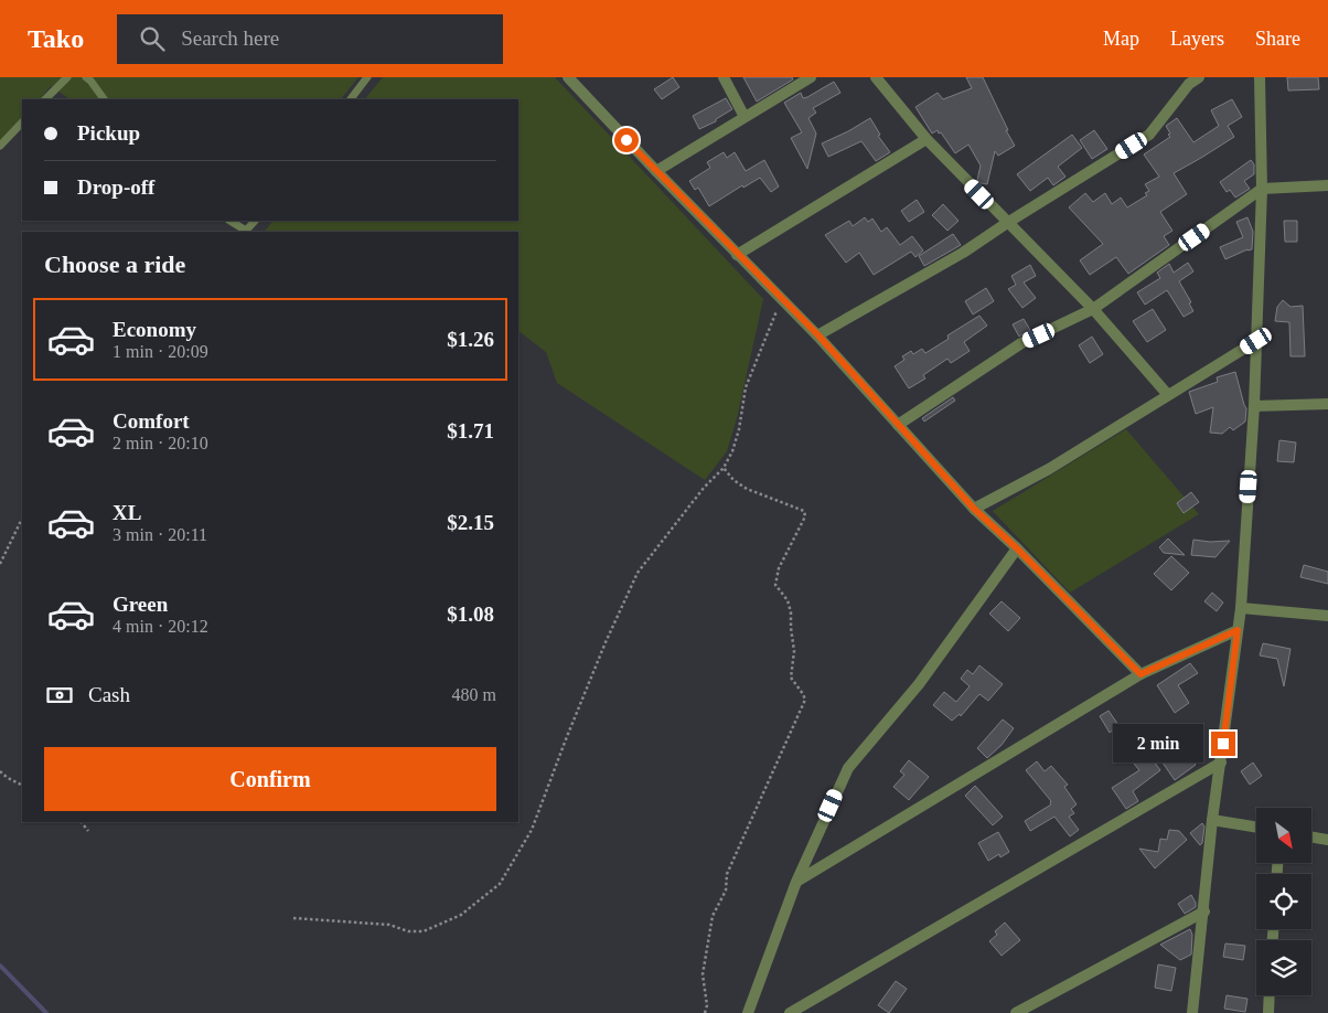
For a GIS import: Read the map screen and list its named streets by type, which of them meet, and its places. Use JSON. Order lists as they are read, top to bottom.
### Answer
{
  "north": "bottom right",
  "page": {
    "header": "Tako",
    "search": "Search here",
    "nav": ["Map", "Layers", "Share"],
    "banner": ["Pickup", "Drop-off"],
    "heading": "Choose a ride",
    "list": [
      {
        "name": "Economy",
        "note": "1 min · 20:09",
        "value": "$1.26"
      },
      {
        "name": "Comfort",
        "note": "2 min · 20:10",
        "value": "$1.71"
      },
      {
        "name": "XL",
        "note": "3 min · 20:11",
        "value": "$2.15"
      },
      {
        "name": "Green",
        "note": "4 min · 20:12",
        "value": "$1.08"
      }
    ],
    "pay": ["Cash", "480 m"],
    "bubble": "2 min",
    "buttons": "Confirm"
  }
}
